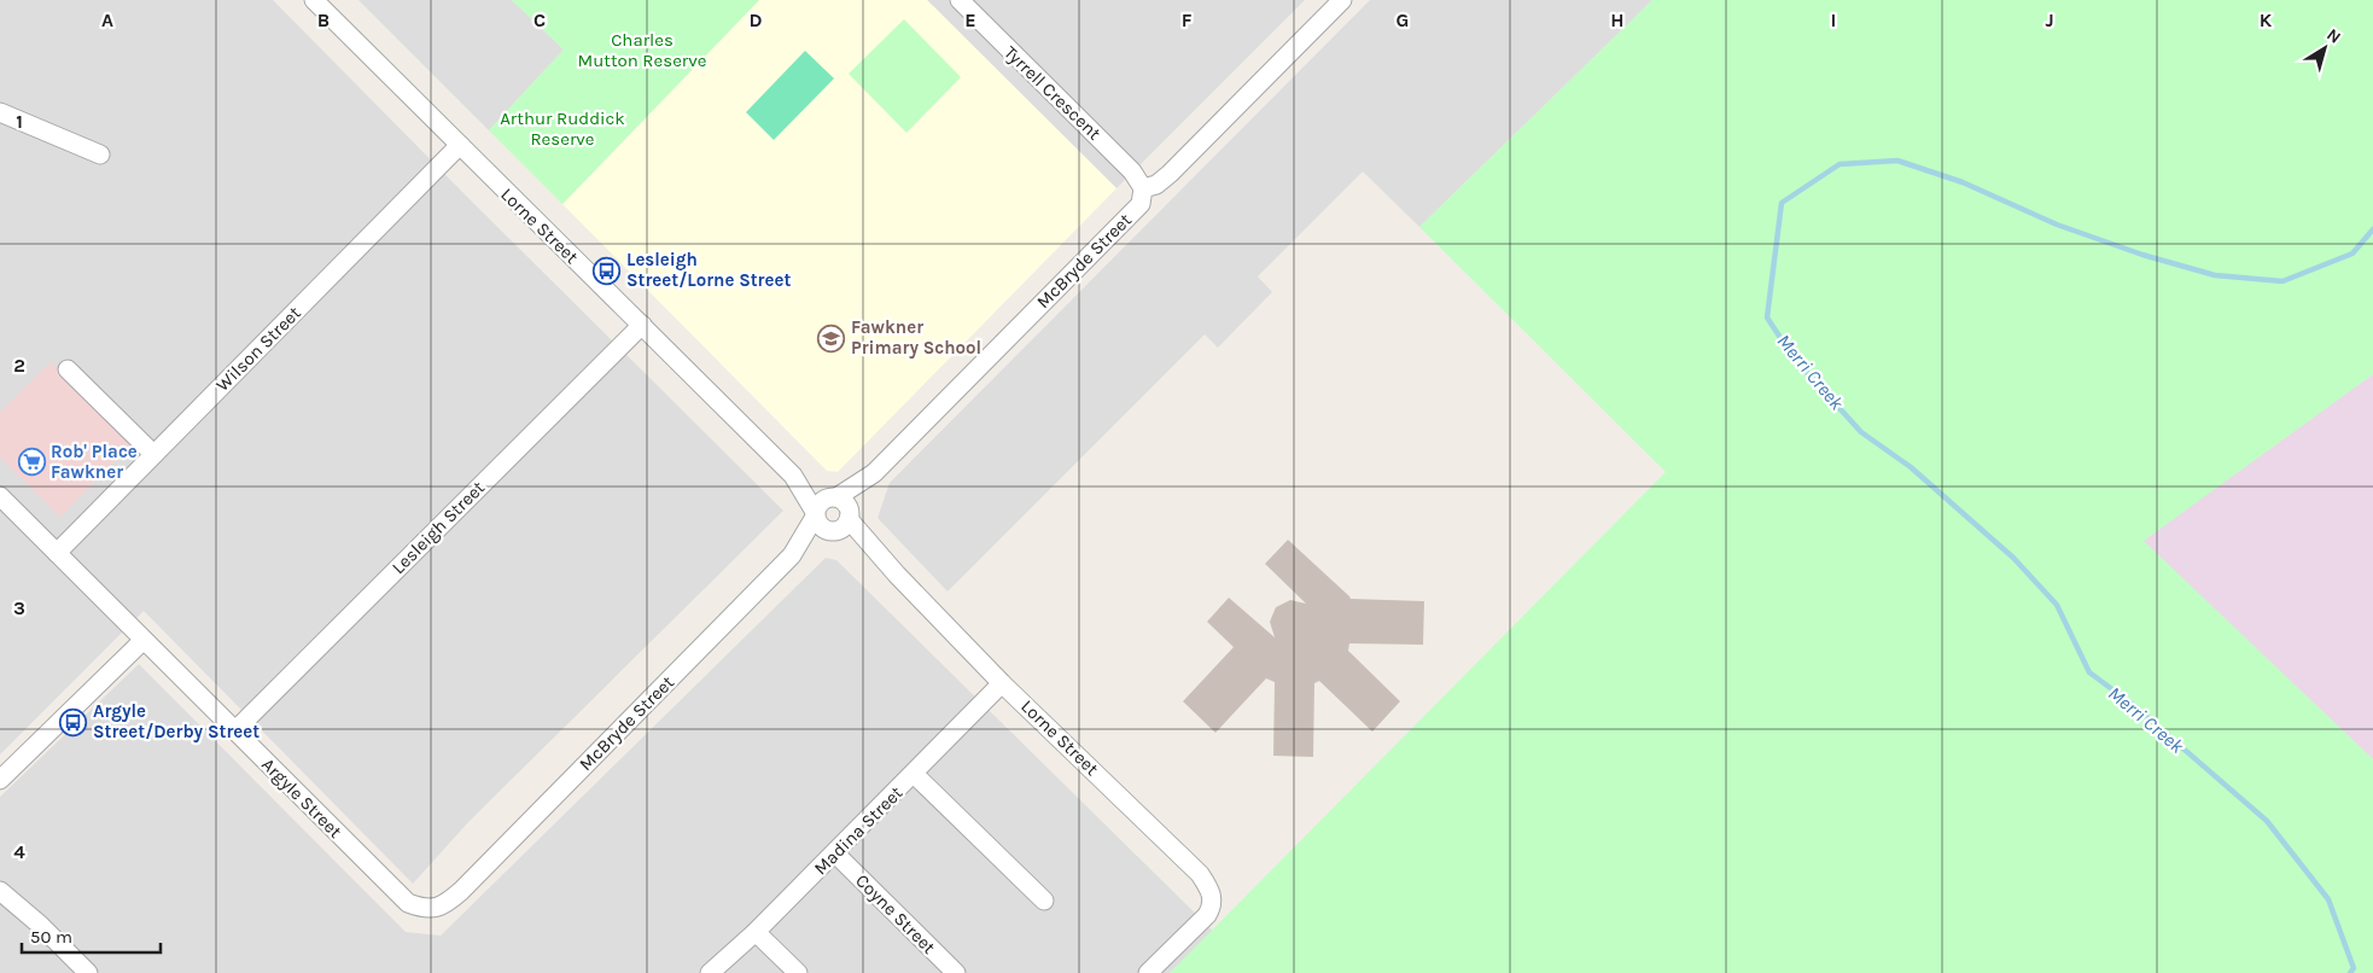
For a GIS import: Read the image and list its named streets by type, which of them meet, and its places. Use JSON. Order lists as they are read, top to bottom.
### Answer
{
  "streets": {
    "street": [
      "Tyrrell Crescent",
      "Lorne Street",
      "McBryde Street",
      "Wilson Street",
      "Lesleigh Street",
      "Argyle Street",
      "Madina Street",
      "Coyne Street"
    ]
  },
  "crossings": [
    ["Tyrrell Crescent", "McBryde Street"],
    ["Lorne Street", "McBryde Street"],
    ["Lorne Street", "Wilson Street"],
    ["Lorne Street", "Lesleigh Street"],
    ["Lorne Street", "Madina Street"],
    ["McBryde Street", "Argyle Street"],
    ["Wilson Street", "Argyle Street"],
    ["Lesleigh Street", "Argyle Street"],
    ["Madina Street", "Coyne Street"]
  ],
  "water": ["Merri Creek"],
  "parks": ["Charles Mutton Reserve", "Arthur Ruddick Reserve"],
  "places": {
    "bus stop": ["Lesleigh Street/Lorne Street", "Argyle Street/Derby Street"],
    "school or university": ["Fawkner Primary School"],
    "supermarket": ["Rob' Place Fawkner"]
  },
  "scale_bar": "50 m",
  "north": "top right",
  "grid": {
    "columns": [
      "A",
      "B",
      "C",
      "D",
      "E",
      "F",
      "G",
      "H",
      "I",
      "J",
      "K"
    ],
    "rows": [
      "1",
      "2",
      "3",
      "4"
    ]
  }
}
